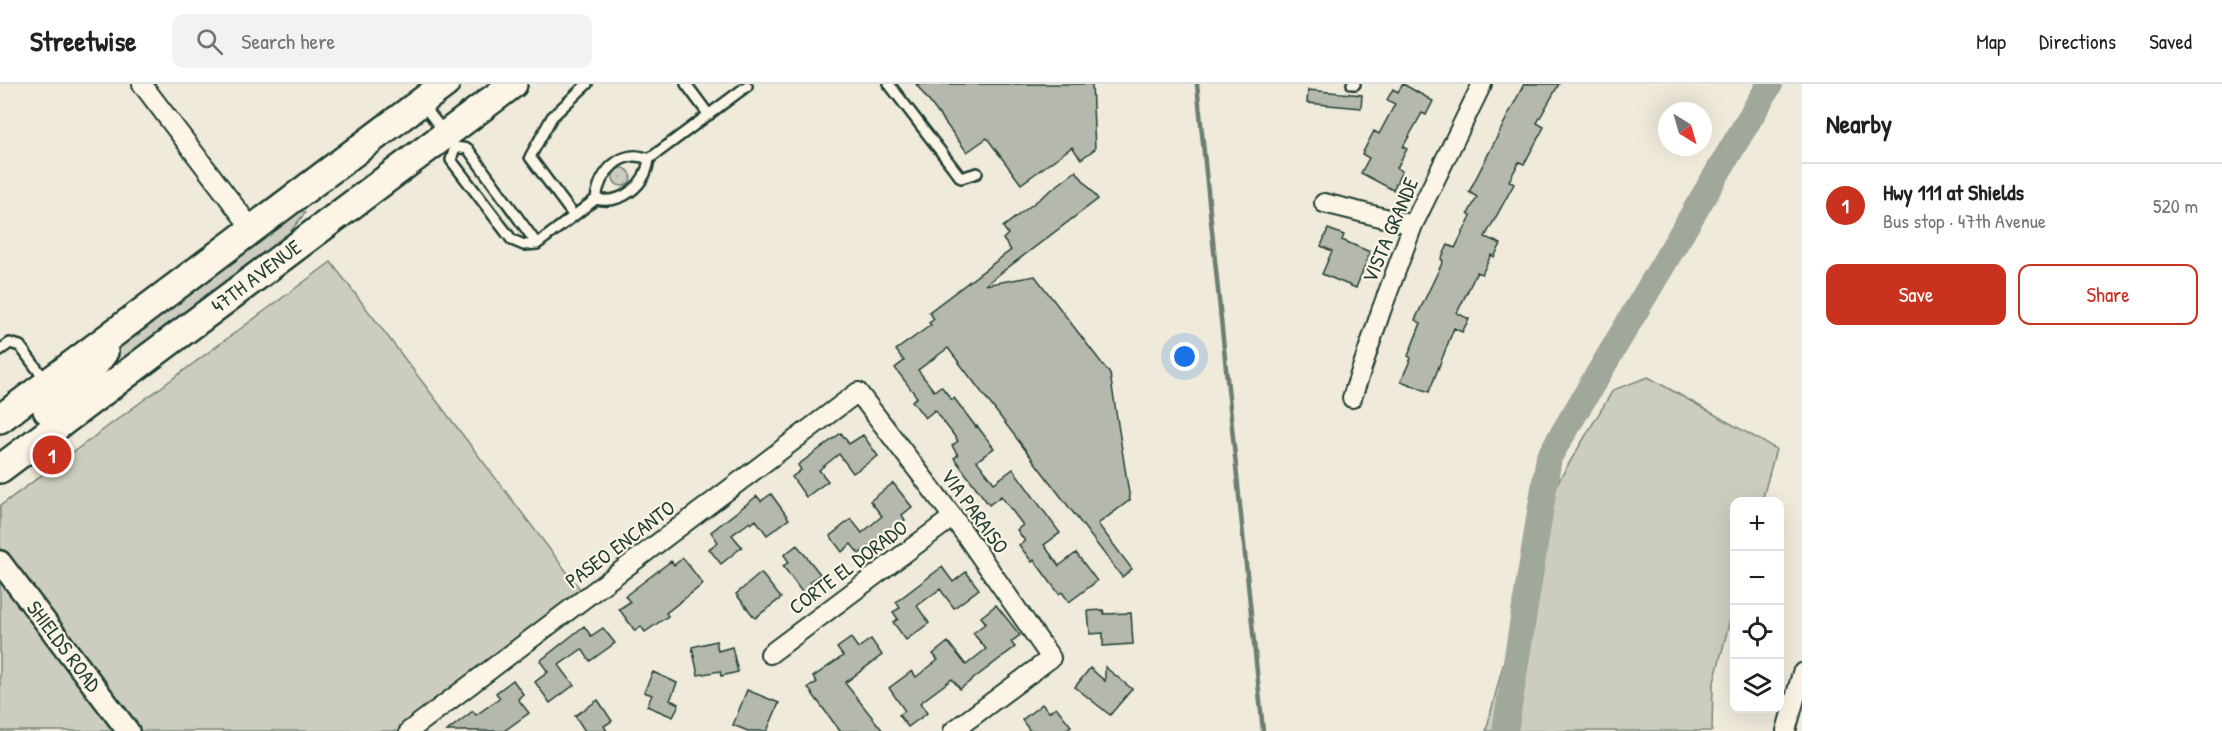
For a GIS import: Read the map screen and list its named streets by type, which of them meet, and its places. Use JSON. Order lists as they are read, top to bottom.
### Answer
{
  "streets": {
    "main road": ["47TH AVENUE"],
    "street": [
      "VISTA GRANDE",
      "VIA PARAISO",
      "PASEO ENCANTO",
      "CORTE EL DORADO",
      "SHIELDS ROAD"
    ]
  },
  "crossings": [
    ["VIA PARAISO", "PASEO ENCANTO"],
    ["VIA PARAISO", "CORTE EL DORADO"]
  ],
  "north": "bottom right",
  "page": {
    "header": "Streetwise",
    "search": "Search here",
    "nav": ["Map", "Directions", "Saved"],
    "heading": "Nearby",
    "list": [
      {
        "mark": "1",
        "name": "Hwy 111 at Shields",
        "note": "Bus stop · 47th Avenue",
        "value": "520 m"
      }
    ],
    "buttons": ["Save", "Share"],
    "pins": "1",
    "map_buttons": ["+", "−"]
  }
}
